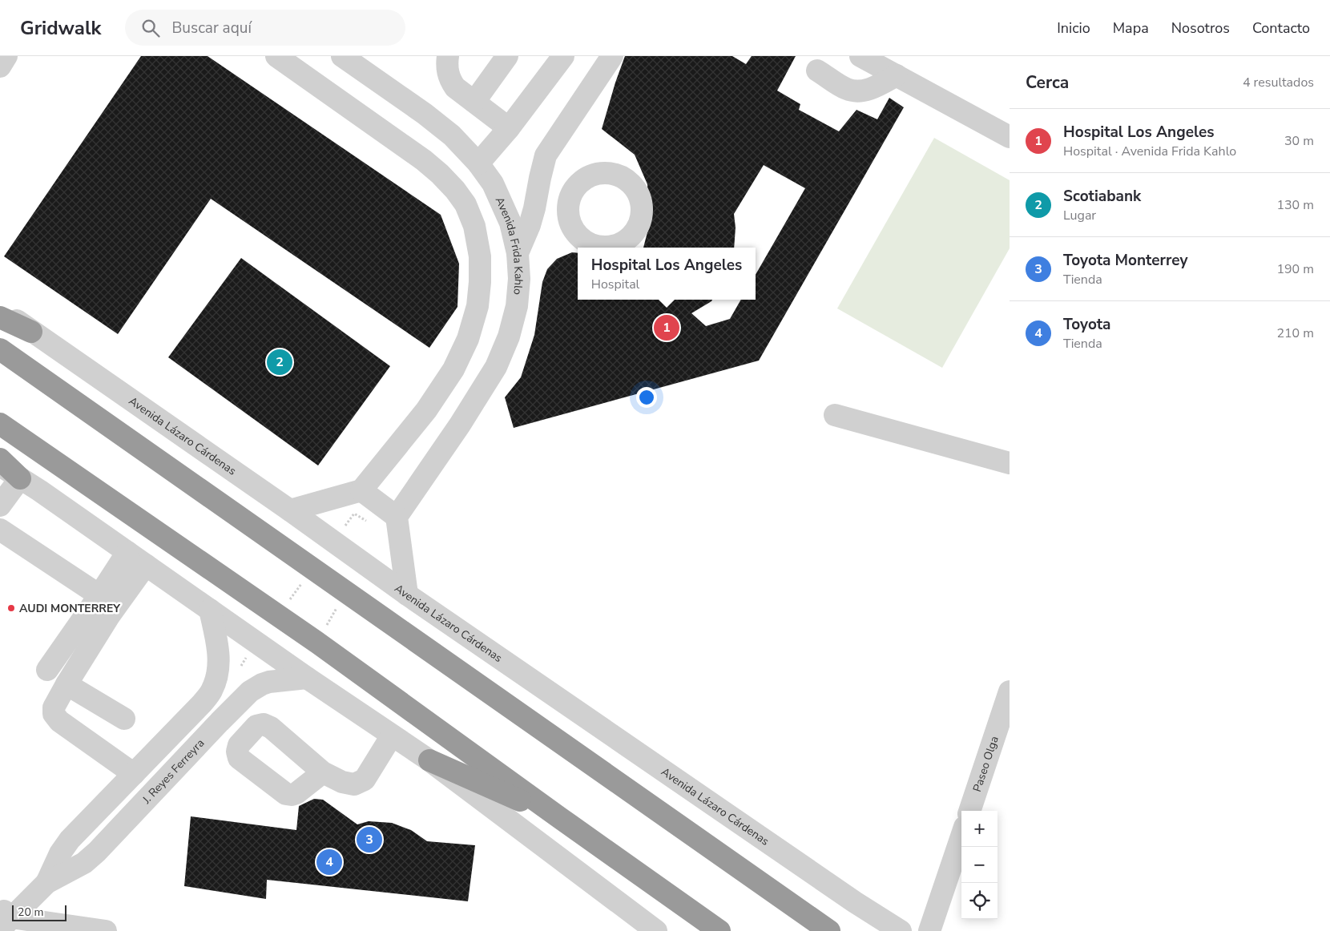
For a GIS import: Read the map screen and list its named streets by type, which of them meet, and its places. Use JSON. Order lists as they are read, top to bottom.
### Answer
{
  "streets": {
    "street": [
      "Avenida Frida Kahlo",
      "Avenida Lázaro Cárdenas",
      "Paseo Olga",
      "J. Reyes Ferreyra"
    ]
  },
  "places": ["AUDI MONTERREY"],
  "scale_bar": "20 m",
  "page": {
    "header": "Gridwalk",
    "search": "Buscar aquí",
    "nav": [
      "Inicio",
      "Mapa",
      "Nosotros",
      "Contacto"
    ],
    "heading": ["Cerca", "4 resultados"],
    "list": [
      {
        "mark": "1",
        "name": "Hospital Los Angeles",
        "note": "Hospital · Avenida Frida Kahlo",
        "value": "30 m"
      },
      {
        "mark": "2",
        "name": "Scotiabank",
        "note": "Lugar",
        "value": "130 m"
      },
      {
        "mark": "3",
        "name": "Toyota Monterrey",
        "note": "Tienda",
        "value": "190 m"
      },
      {
        "mark": "4",
        "name": "Toyota",
        "note": "Tienda",
        "value": "210 m"
      }
    ],
    "popup": ["Hospital Los Angeles", "Hospital"],
    "pins": [
      "1",
      "2",
      "3",
      "4"
    ],
    "map_buttons": ["+", "−"],
    "scale": "20 m"
  }
}
